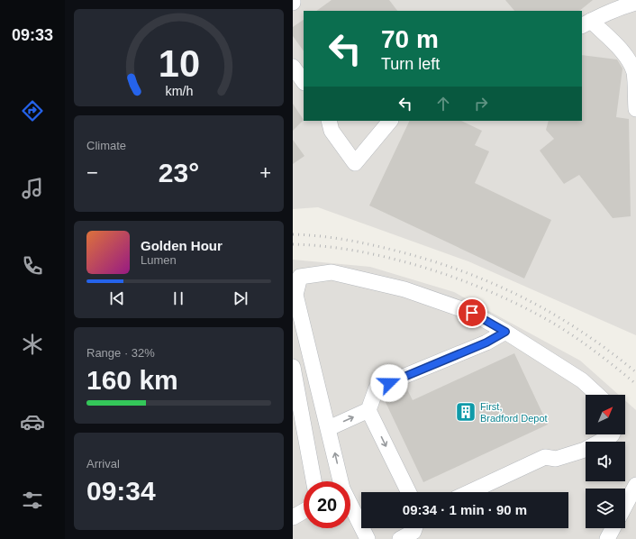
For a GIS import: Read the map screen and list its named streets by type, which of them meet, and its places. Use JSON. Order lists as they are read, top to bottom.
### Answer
{
  "places": {
    "building": ["First, Bradford Depot"]
  },
  "north": "top right",
  "page": {
    "tabs": "09:33",
    "turn": ["70 m", "Turn left"],
    "tile": [
      "Climate",
      ["Range · 32%", "160 km"],
      ["Arrival", "09:34"]
    ],
    "heat": ["−", "23°", "+"],
    "song": ["Golden Hour", "Lumen"],
    "limit": "20",
    "trip": "09:34 · 1 min · 90 m",
    "gauge": ["10", "km/h"]
  }
}
